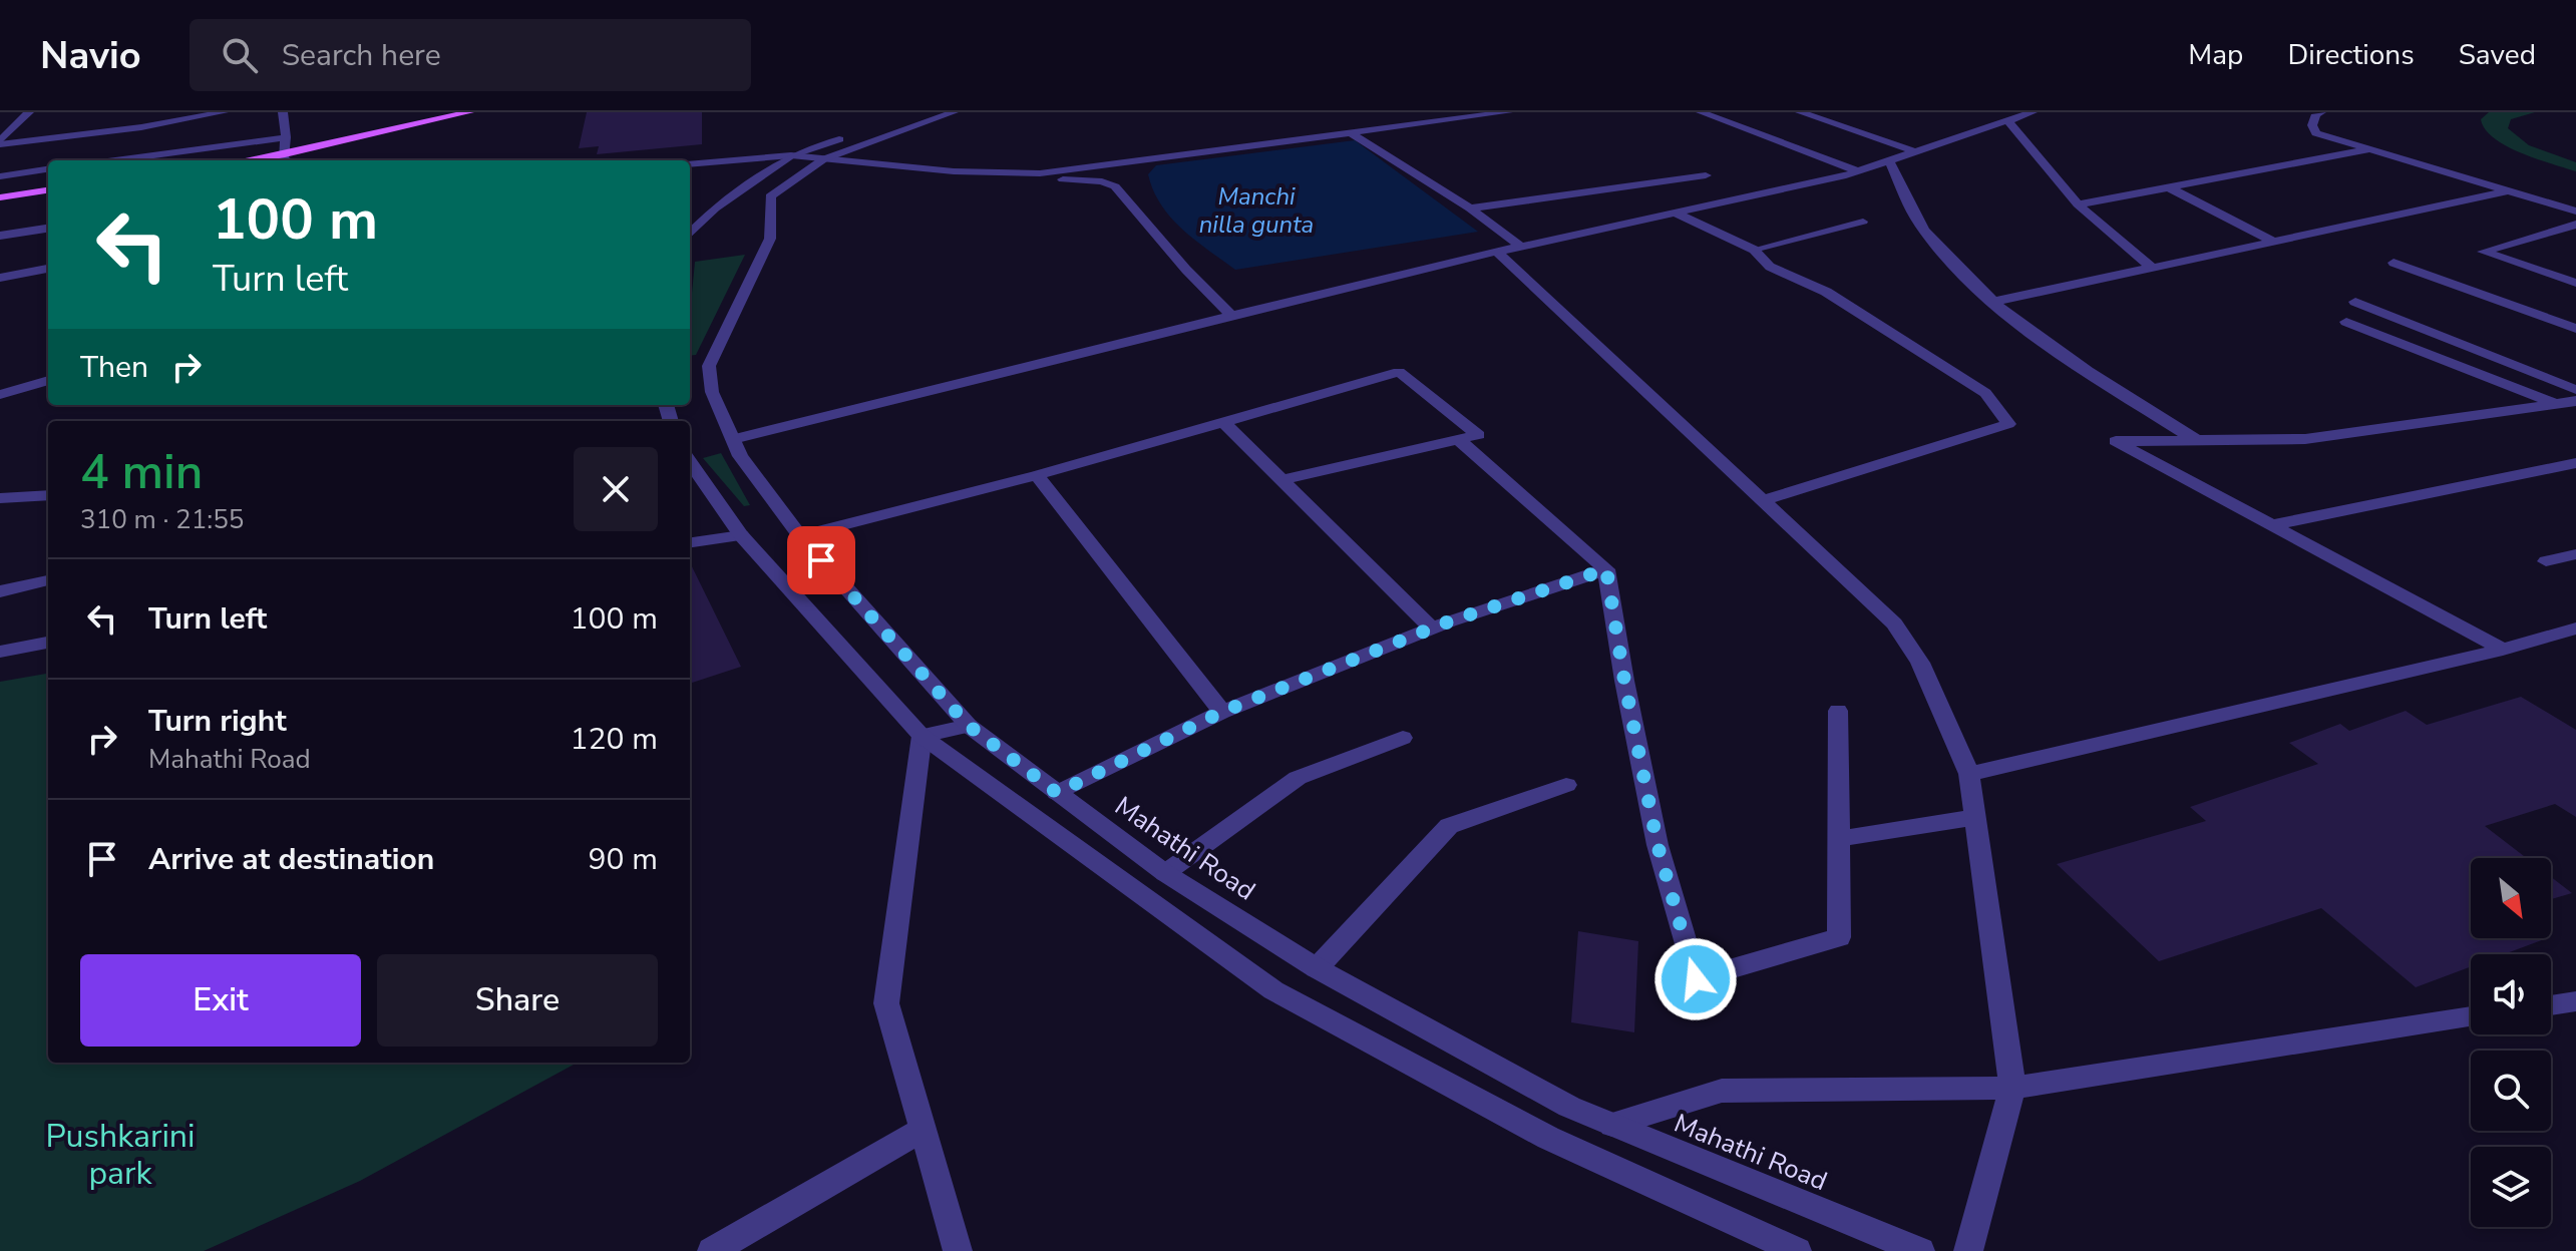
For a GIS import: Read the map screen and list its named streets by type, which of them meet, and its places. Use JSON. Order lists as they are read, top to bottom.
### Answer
{
  "streets": {
    "street": ["Mahathi Road"]
  },
  "water": ["Manchi nilla gunta"],
  "parks": ["Pushkarini park"],
  "north": "bottom right",
  "page": {
    "header": "Navio",
    "search": "Search here",
    "nav": ["Map", "Directions", "Saved"],
    "turn": ["100 m", "Turn left"],
    "then": "Then",
    "heading": ["4 min", "310 m · 21:55"],
    "list": [
      {
        "name": "Turn left",
        "value": "100 m"
      },
      {
        "name": "Turn right",
        "note": "Mahathi Road",
        "value": "120 m"
      },
      {
        "name": "Arrive at destination",
        "value": "90 m"
      }
    ],
    "buttons": ["Exit", "Share"]
  }
}
